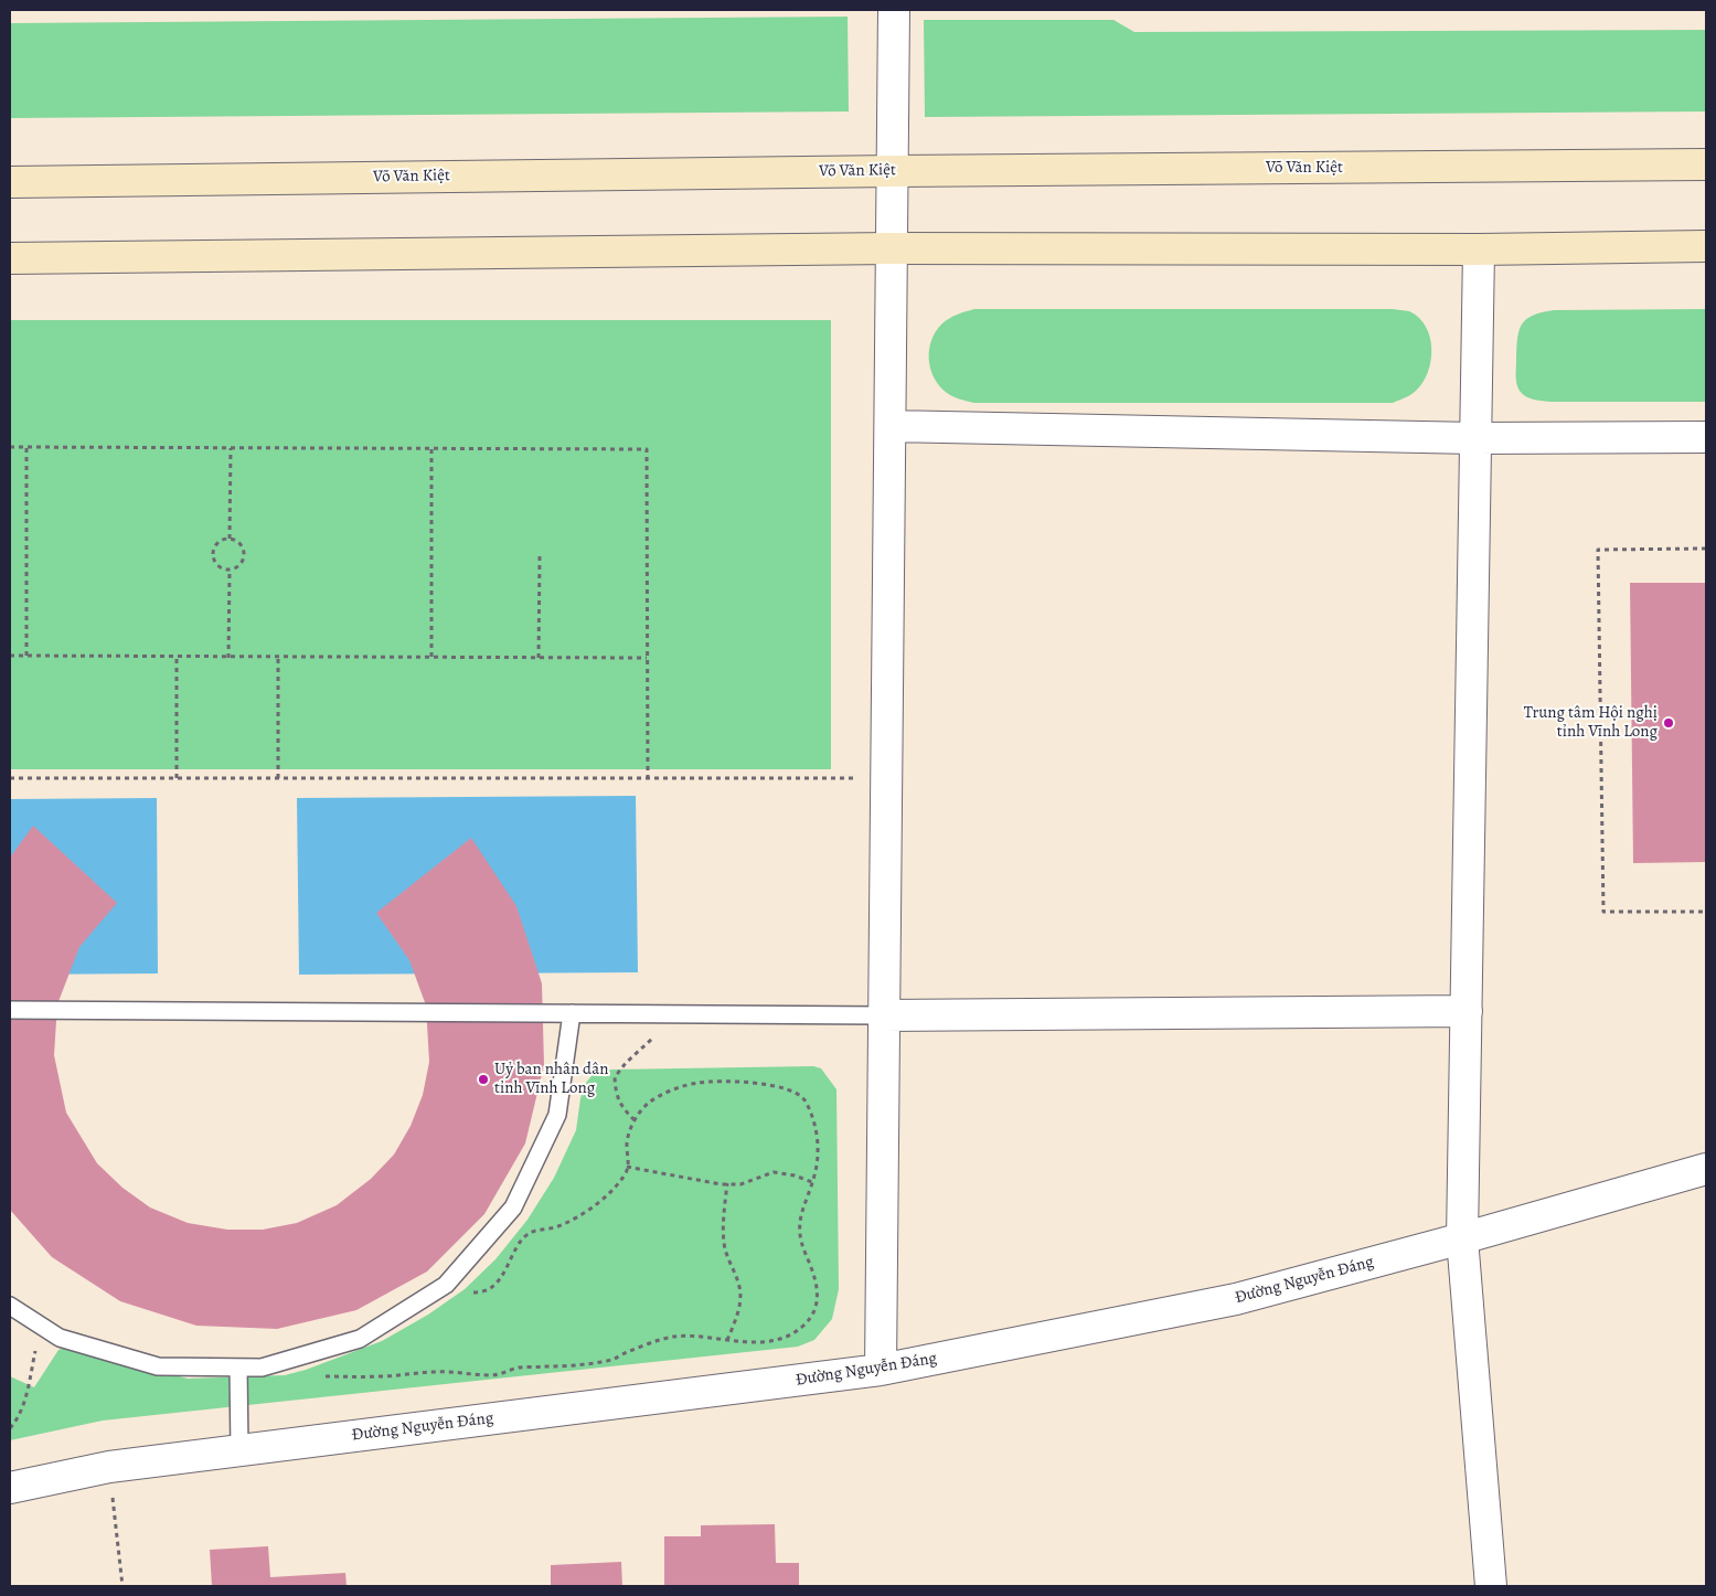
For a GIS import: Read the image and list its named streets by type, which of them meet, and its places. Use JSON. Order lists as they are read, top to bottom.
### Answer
{
  "streets": {
    "main road": ["Võ Văn Kiệt"],
    "street": ["Đường Nguyễn Đáng"]
  },
  "places": ["Trung tâm Hội nghị tỉnh Vĩnh Long", "Uỷ ban nhân dân tỉnh Vĩnh Long"]
}
